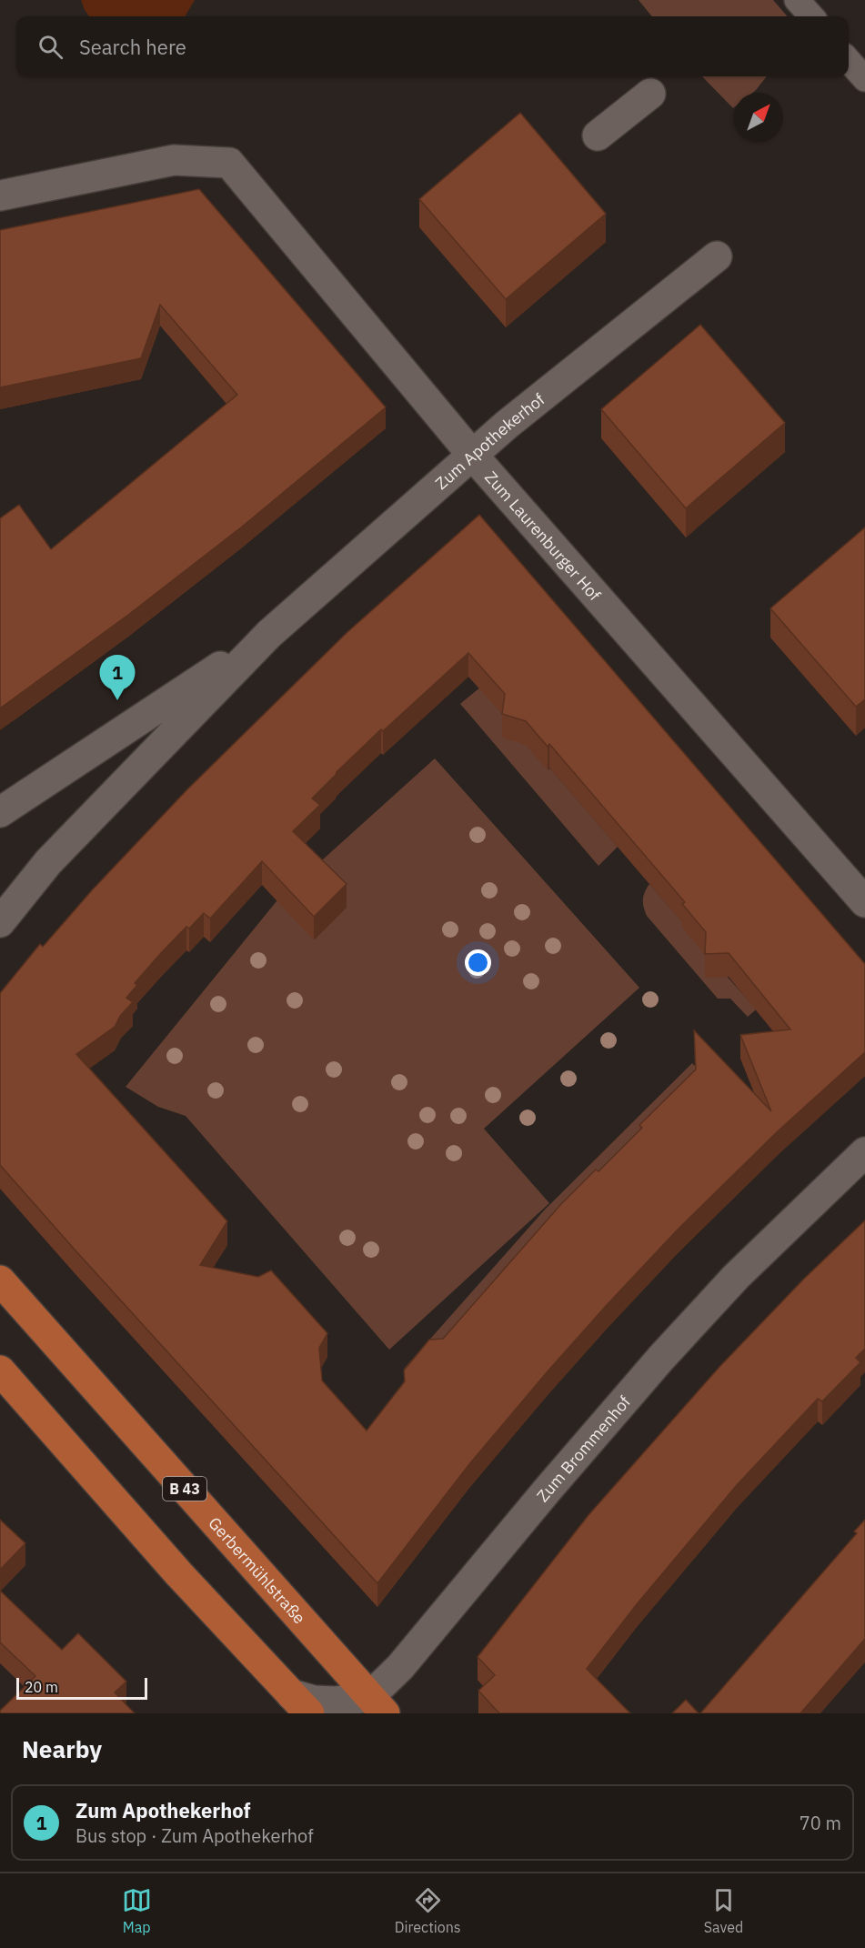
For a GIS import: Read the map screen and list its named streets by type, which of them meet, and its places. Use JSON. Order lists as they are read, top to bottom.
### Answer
{
  "streets": {
    "main road": ["B 43", "Gerbermühlstraße"],
    "street": ["Zum Apothekerhof", "Zum Laurenburger Hof", "Zum Brommenhof"]
  },
  "crossings": [
    ["Zum Apothekerhof", "Zum Laurenburger Hof"],
    ["Zum Brommenhof", "Gerbermühlstraße"]
  ],
  "scale_bar": "20 m",
  "north": "top right",
  "page": {
    "search": "Search here",
    "pins": "1",
    "scale": "20 m",
    "heading": "Nearby",
    "list": [
      {
        "mark": "1",
        "name": "Zum Apothekerhof",
        "note": "Bus stop · Zum Apothekerhof",
        "value": "70 m"
      }
    ],
    "nav": ["Map", "Directions", "Saved"]
  }
}
